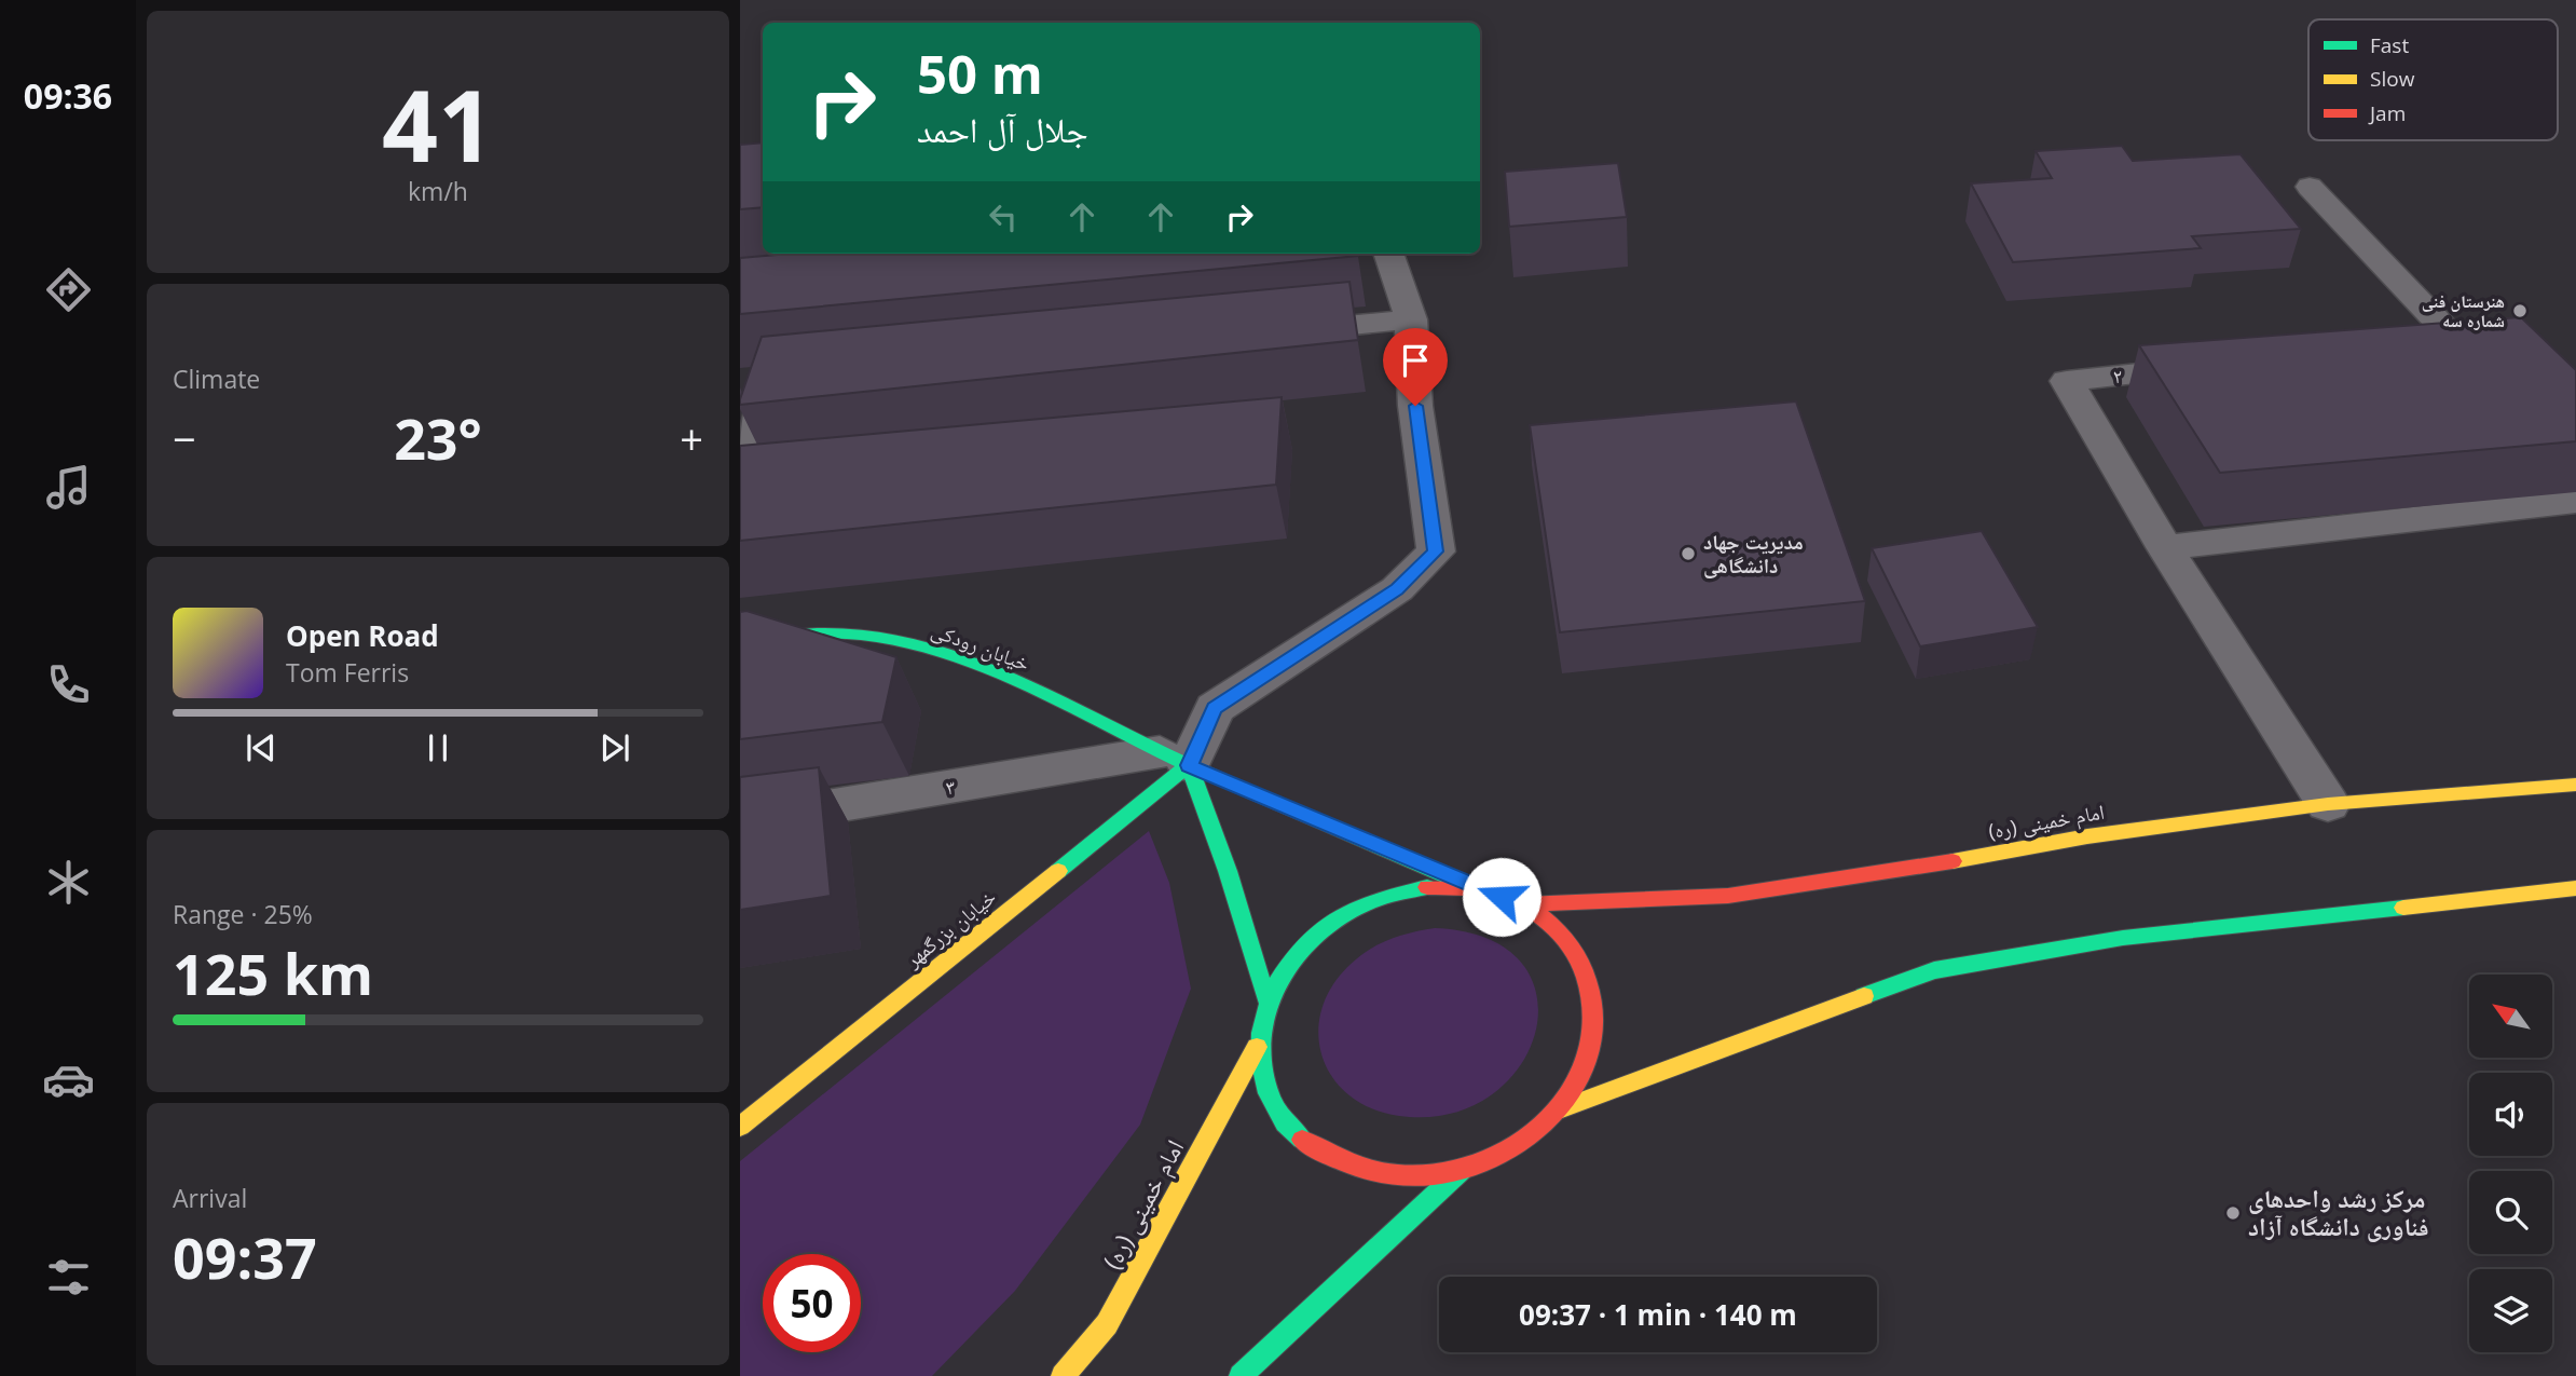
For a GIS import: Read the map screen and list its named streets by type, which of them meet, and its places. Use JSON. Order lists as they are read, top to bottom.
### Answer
{
  "streets": {
    "main road": ["خیابان رودکی", "امام خمینی (ره)", "خیابان بزرگمهر"],
    "street": ["۲", "۳"]
  },
  "crossings": [
    ["۲", "امام خمینی (ره)"],
    ["خیابان رودکی", "۳"],
    ["خیابان رودکی", "خیابان بزرگمهر"],
    ["۳", "خیابان بزرگمهر"]
  ],
  "places": ["هنرستان فنی شماره سه", "مدیریت جهاد دانشگاهی", "مرکز رشد واحدهای فناوری دانشگاه آزاد"],
  "legend": ["Fast", "Slow", "Jam"],
  "north": "top left",
  "page": {
    "tabs": "09:36",
    "tile": [
      ["41", "km/h"],
      "Climate",
      ["Range · 25%", "125 km"],
      ["Arrival", "09:37"]
    ],
    "turn": ["50 m", "جلال آل احمد"],
    "heat": ["−", "23°", "+"],
    "song": ["Open Road", "Tom Ferris"],
    "limit": "50",
    "trip": "09:37 · 1 min · 140 m"
  }
}
